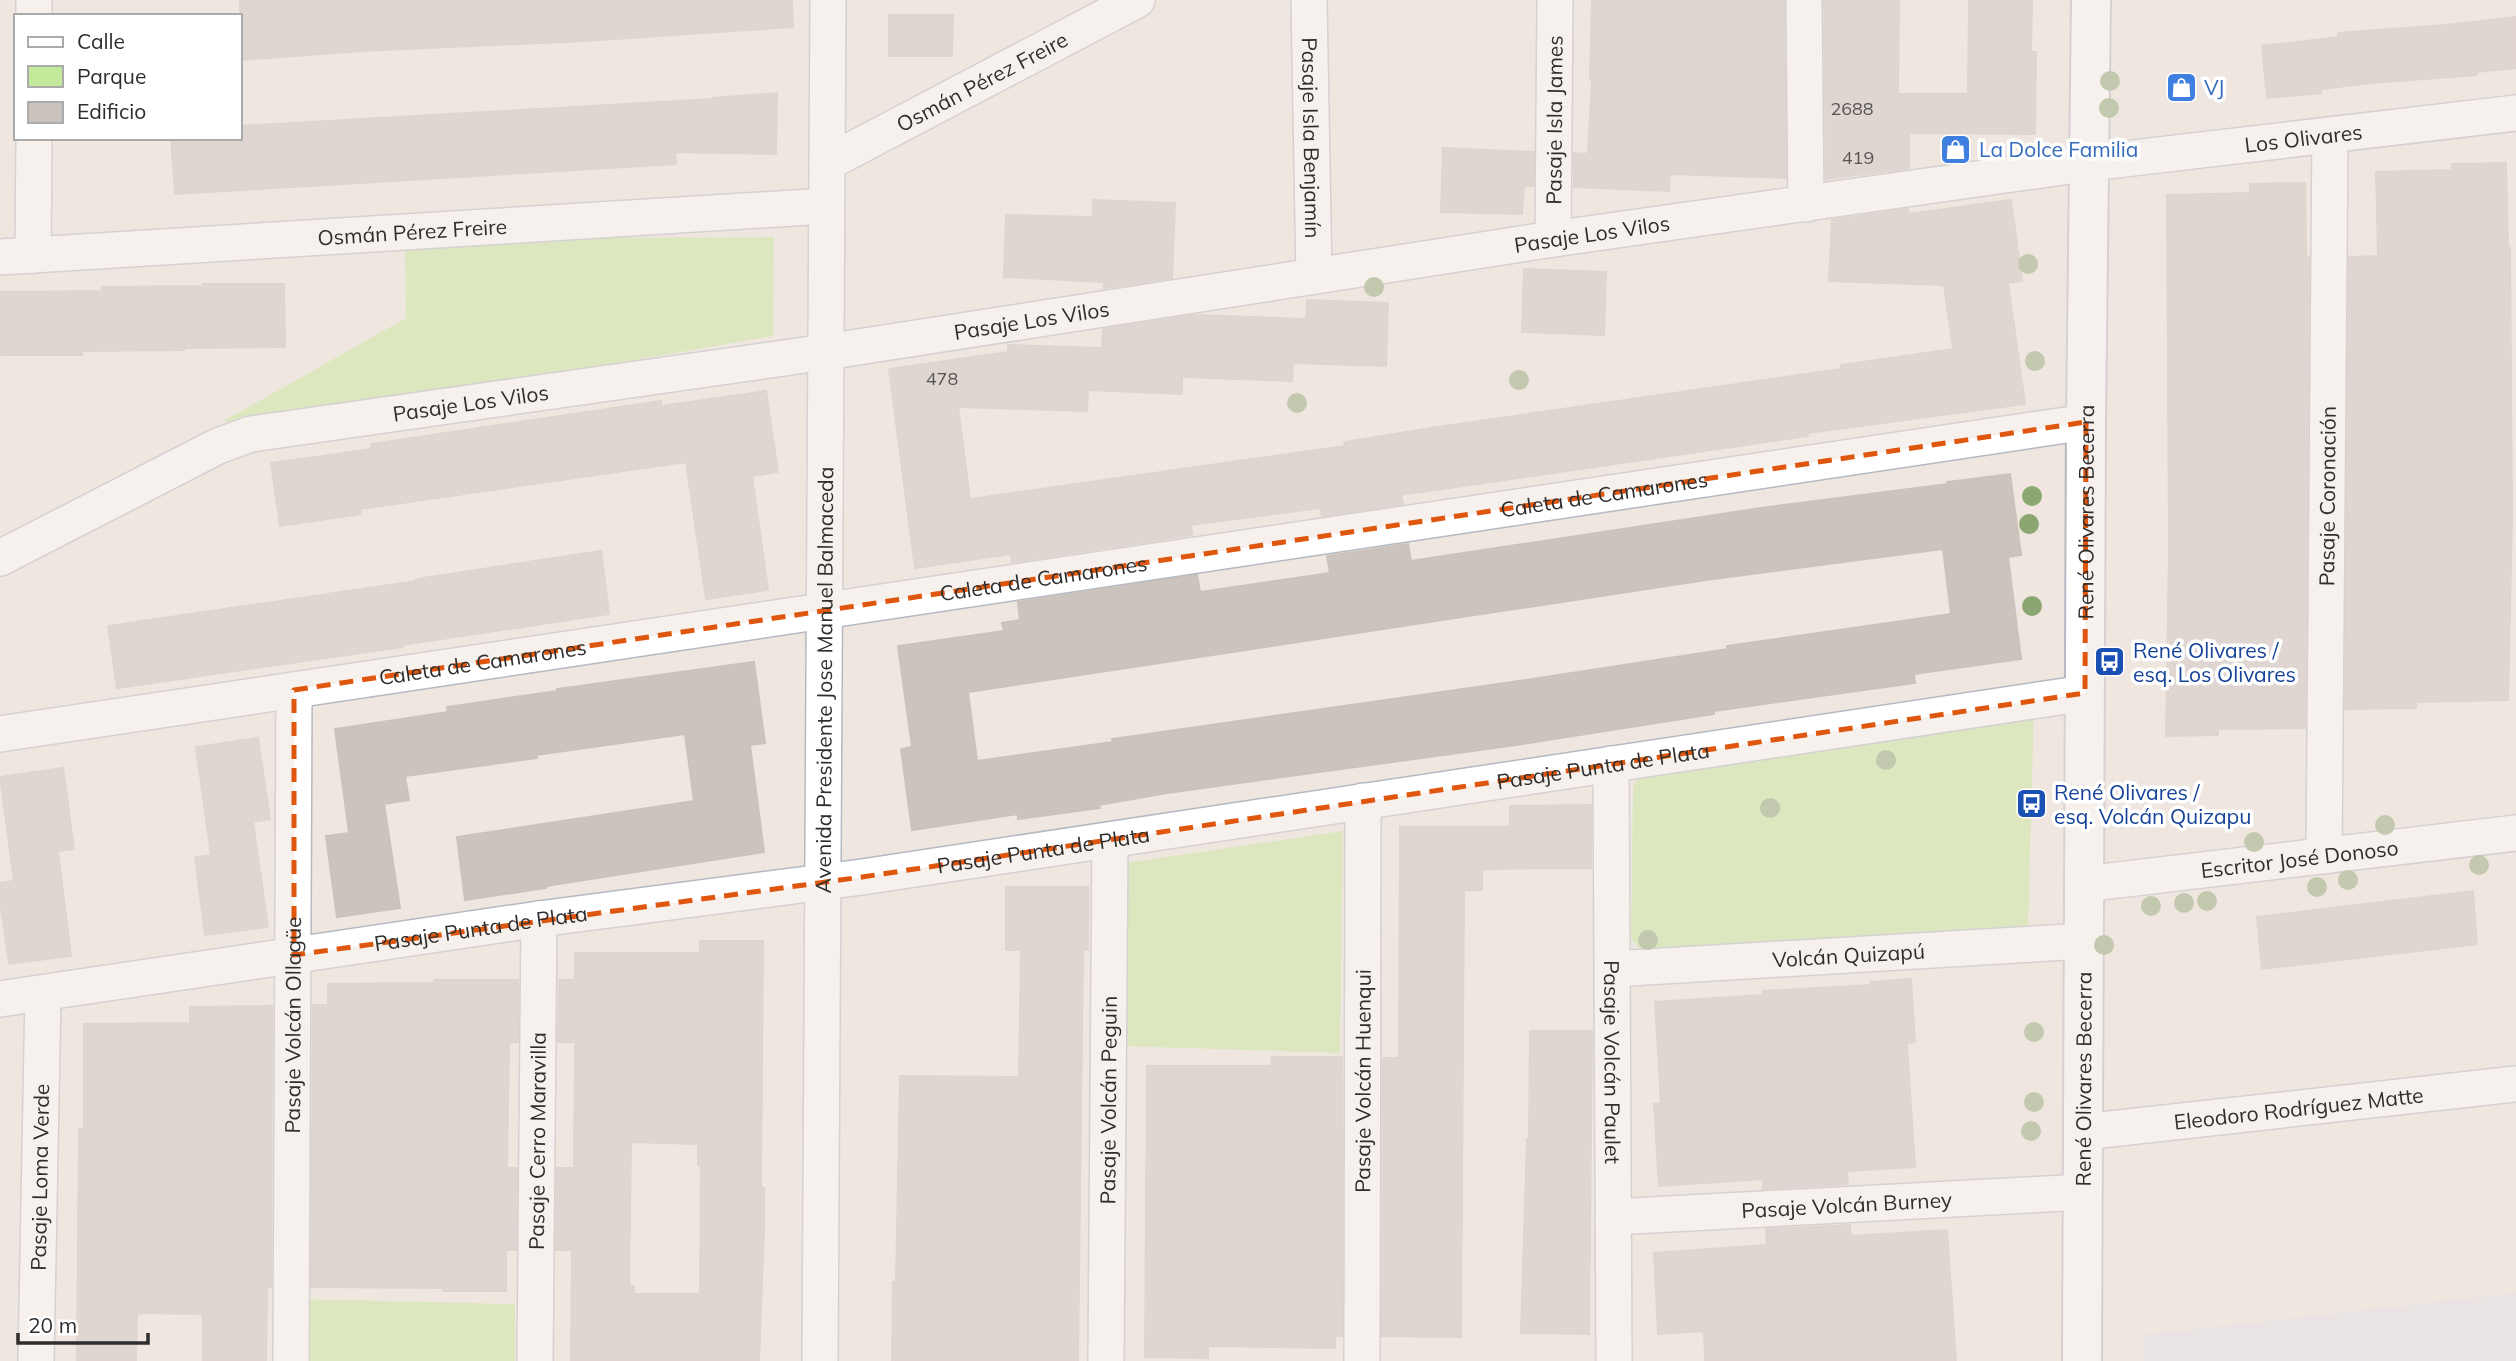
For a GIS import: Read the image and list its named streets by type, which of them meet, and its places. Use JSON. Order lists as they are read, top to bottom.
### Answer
{
  "streets": {
    "street": [
      "Osmán Pérez Freire",
      "Pasaje Isla James",
      "Pasaje Isla Benjamín",
      "Los Olivares",
      "Pasaje Los Vilos",
      "Caleta de Camarones",
      "Pasaje Coronación",
      "René Olivares Becerra",
      "Avenida Presidente Jose Manuel Balmaceda",
      "Pasaje Punta de Plata",
      "Escritor José Donoso",
      "Volcán Quizapú",
      "Pasaje Volcán Ollagüe",
      "Pasaje Volcán Paulet",
      "Pasaje Volcán Huenqui",
      "Pasaje Volcán Peguin",
      "Eleodoro Rodríguez Matte",
      "Pasaje Cerro Maravilla",
      "Pasaje Loma Verde",
      "Pasaje Volcán Burney"
    ]
  },
  "crossings": [
    ["Osmán Pérez Freire", "Avenida Presidente Jose Manuel Balmaceda"],
    ["Pasaje Isla James", "Pasaje Los Vilos"],
    ["Pasaje Isla Benjamín", "Pasaje Los Vilos"],
    ["Los Olivares", "Pasaje Los Vilos"],
    ["Los Olivares", "Pasaje Coronación"],
    ["Los Olivares", "René Olivares Becerra"],
    ["Pasaje Los Vilos", "René Olivares Becerra"],
    ["Pasaje Los Vilos", "Avenida Presidente Jose Manuel Balmaceda"],
    ["Caleta de Camarones", "René Olivares Becerra"],
    ["Caleta de Camarones", "Avenida Presidente Jose Manuel Balmaceda"],
    ["Caleta de Camarones", "Pasaje Volcán Ollagüe"],
    ["Pasaje Coronación", "Escritor José Donoso"],
    ["René Olivares Becerra", "Pasaje Punta de Plata"],
    ["René Olivares Becerra", "Escritor José Donoso"],
    ["René Olivares Becerra", "Volcán Quizapú"],
    ["René Olivares Becerra", "Eleodoro Rodríguez Matte"],
    ["René Olivares Becerra", "Pasaje Volcán Burney"],
    ["Avenida Presidente Jose Manuel Balmaceda", "Pasaje Punta de Plata"],
    ["Pasaje Punta de Plata", "Pasaje Volcán Ollagüe"],
    ["Pasaje Punta de Plata", "Pasaje Volcán Paulet"],
    ["Pasaje Punta de Plata", "Pasaje Volcán Huenqui"],
    ["Pasaje Punta de Plata", "Pasaje Volcán Peguin"],
    ["Pasaje Punta de Plata", "Pasaje Cerro Maravilla"],
    ["Pasaje Punta de Plata", "Pasaje Loma Verde"],
    ["Volcán Quizapú", "Pasaje Volcán Paulet"],
    ["Pasaje Volcán Paulet", "Pasaje Volcán Burney"]
  ],
  "places": {
    "shop": ["VJ", "La Dolce Familia"],
    "bus stop": ["René Olivares / esq. Los Olivares", "René Olivares / esq. Volcán Quizapu"]
  },
  "house_numbers": ["2688", "419", "478"],
  "legend": ["Calle", "Parque", "Edificio"],
  "scale_bar": "20 m"
}
